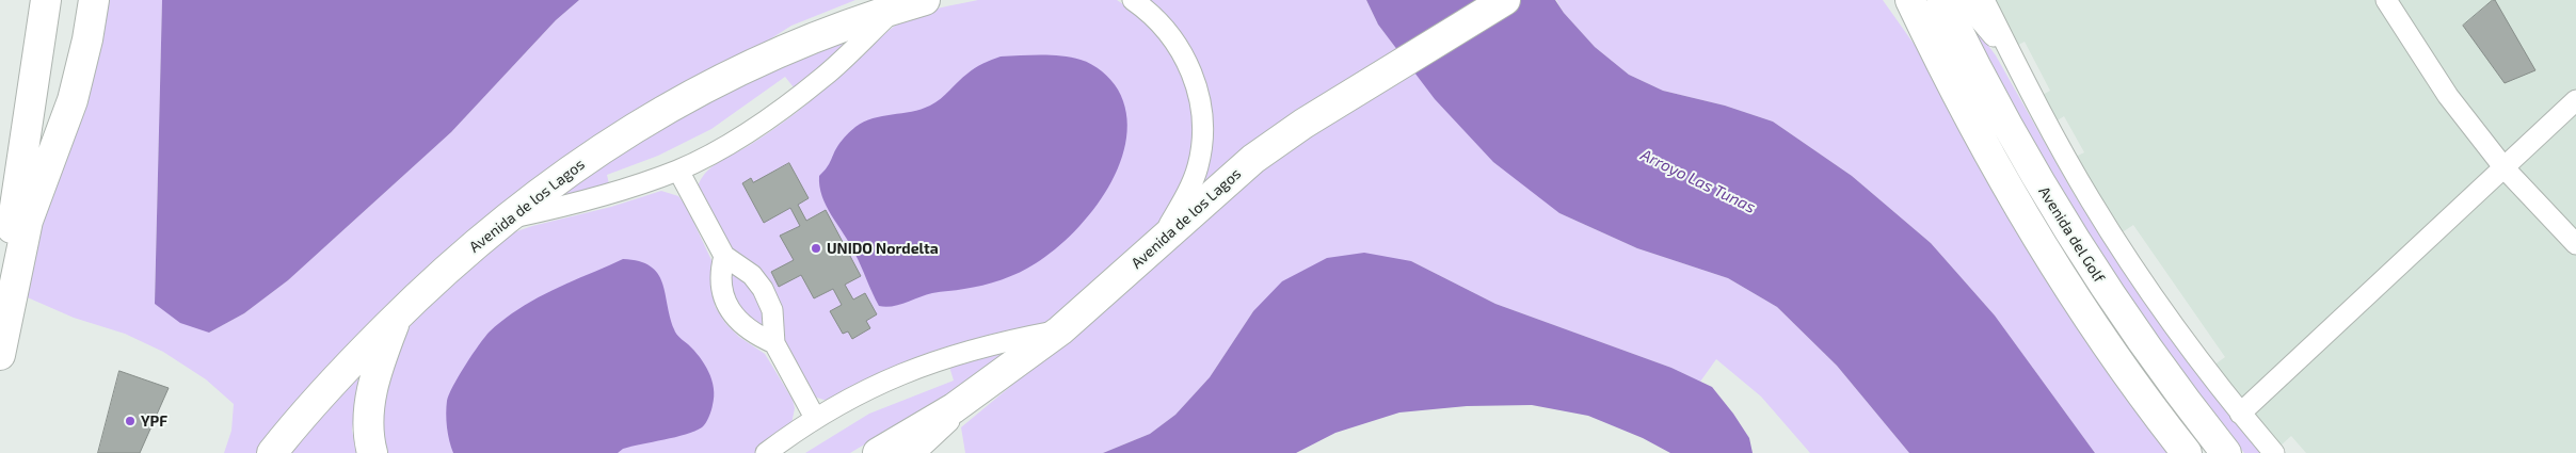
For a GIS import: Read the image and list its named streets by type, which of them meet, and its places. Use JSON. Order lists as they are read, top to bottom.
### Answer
{
  "streets": {
    "street": ["Avenida de los Lagos", "Avenida del Golf"]
  },
  "water": ["Arroyo Las Tunas"],
  "places": ["UNIDO Nordelta", "YPF"]
}
